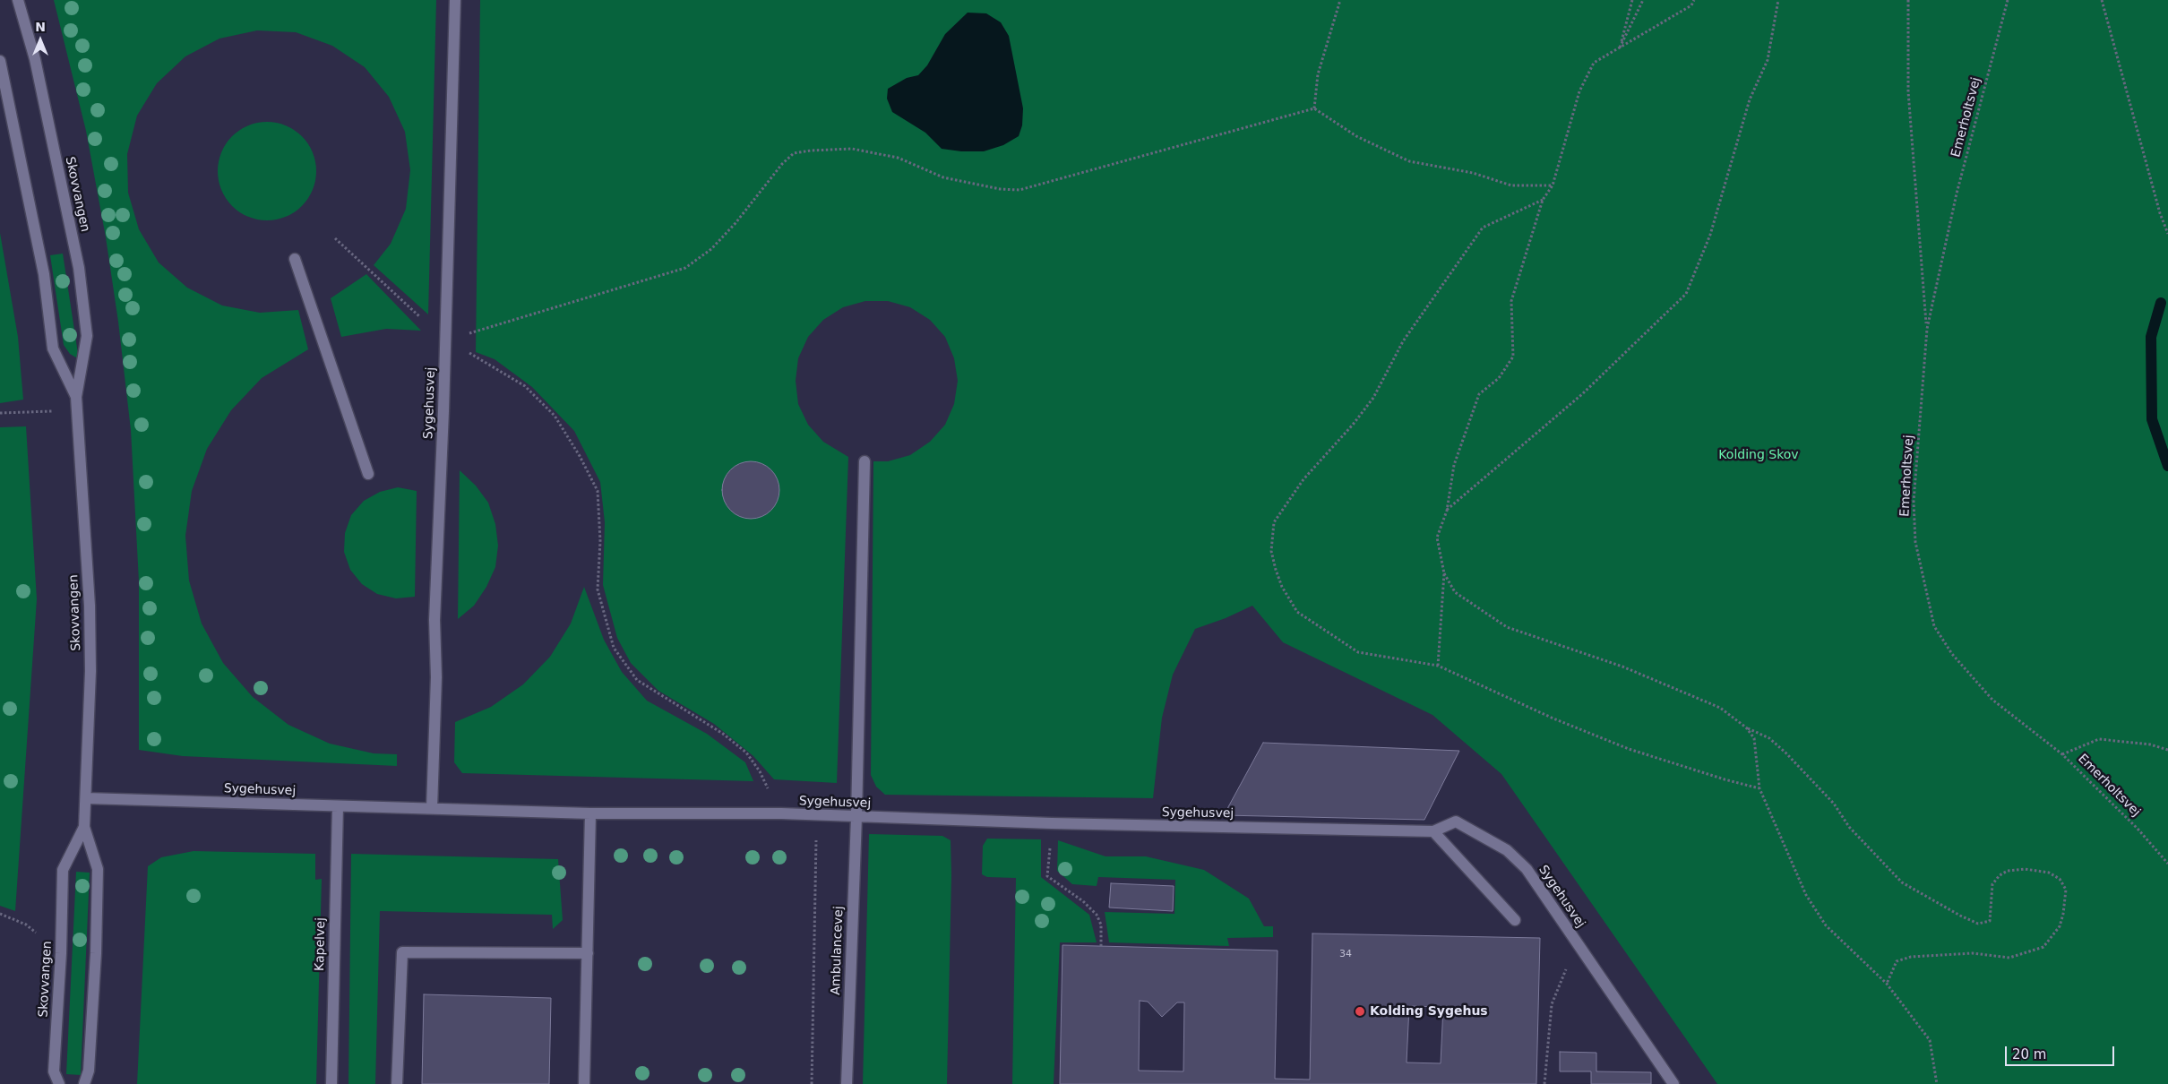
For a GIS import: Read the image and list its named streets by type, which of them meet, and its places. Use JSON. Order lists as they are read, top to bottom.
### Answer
{
  "streets": {
    "street": [
      "Skovvangen",
      "Sygehusvej",
      "Kapelvej",
      "Ambulancevej"
    ],
    "path": ["Emerholtsvej"]
  },
  "crossings": [
    ["Skovvangen", "Sygehusvej"],
    ["Sygehusvej", "Kapelvej"],
    ["Sygehusvej", "Ambulancevej"]
  ],
  "parks": ["Kolding Skov"],
  "places": ["Kolding Sygehus"],
  "house_numbers": ["34"],
  "scale_bar": "20 m",
  "north": "top"
}
